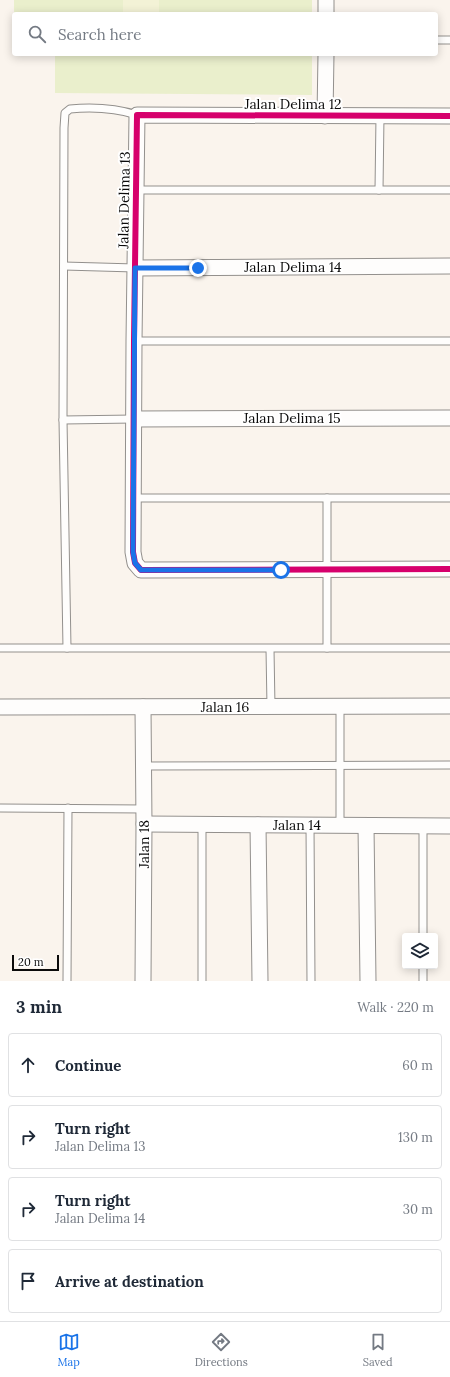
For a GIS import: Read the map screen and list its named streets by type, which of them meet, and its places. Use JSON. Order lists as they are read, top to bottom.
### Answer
{
  "streets": {
    "street": [
      "Jalan Delima 12",
      "Jalan Delima 13",
      "Jalan Delima 14",
      "Jalan Delima 15",
      "Jalan 16",
      "Jalan 14",
      "Jalan 18"
    ]
  },
  "crossings": [
    ["Jalan Delima 12", "Jalan Delima 13"],
    ["Jalan Delima 13", "Jalan Delima 14"],
    ["Jalan Delima 13", "Jalan Delima 15"],
    ["Jalan 16", "Jalan 18"],
    ["Jalan 14", "Jalan 18"]
  ],
  "scale_bar": "20 m",
  "page": {
    "search": "Search here",
    "scale": "20 m",
    "heading": ["3 min", "Walk · 220 m"],
    "list": [
      ["Continue", "60 m"],
      ["Turn right", "Jalan Delima 13", "130 m"],
      ["Turn right", "Jalan Delima 14", "30 m"],
      "Arrive at destination"
    ],
    "nav": ["Map", "Directions", "Saved"]
  }
}
